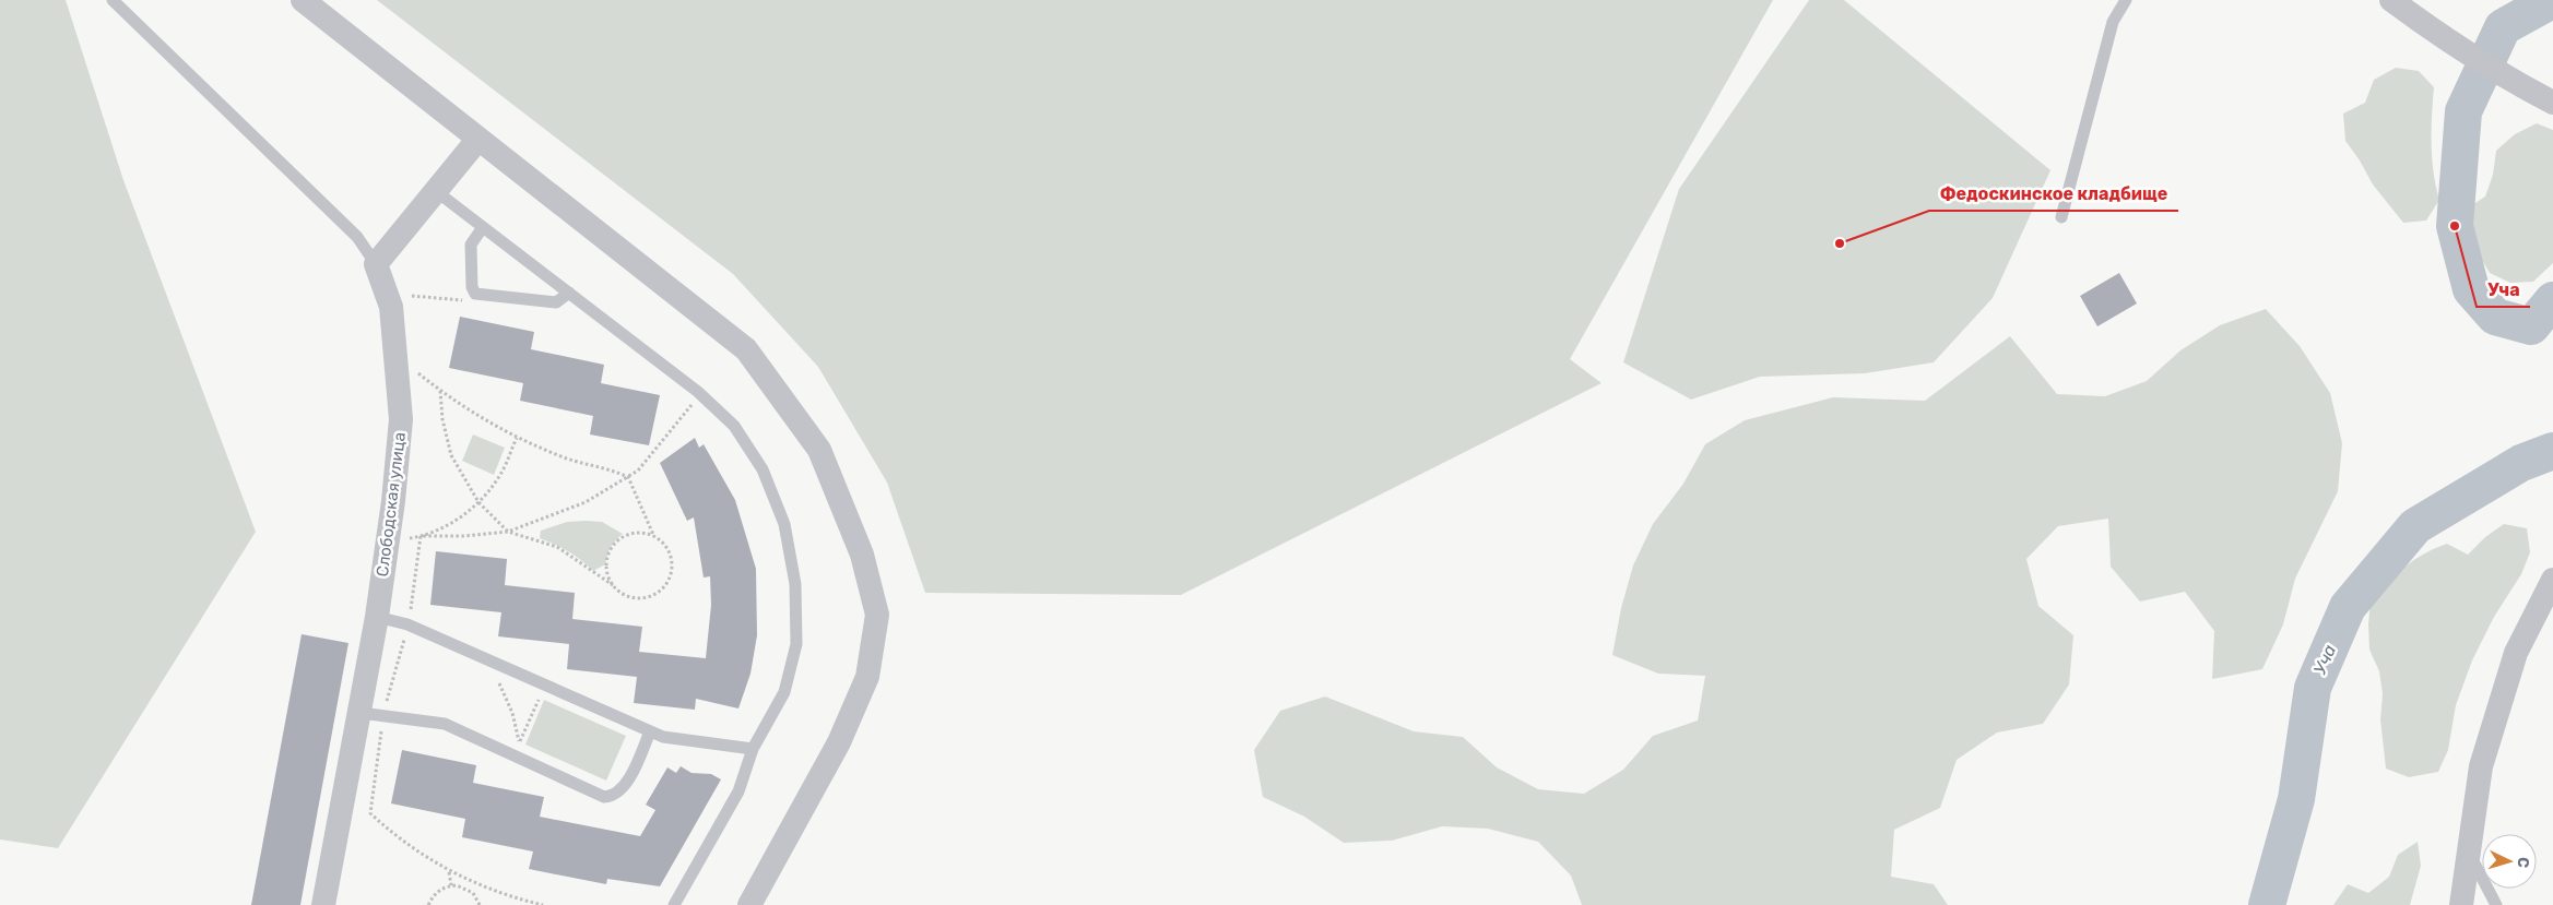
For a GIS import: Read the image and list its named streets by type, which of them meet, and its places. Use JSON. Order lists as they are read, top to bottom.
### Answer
{
  "streets": {
    "street": ["Слободская улица"]
  },
  "water": ["Уча"],
  "places": ["Уча", "Федоскинское кладбище"],
  "north": "right"
}
